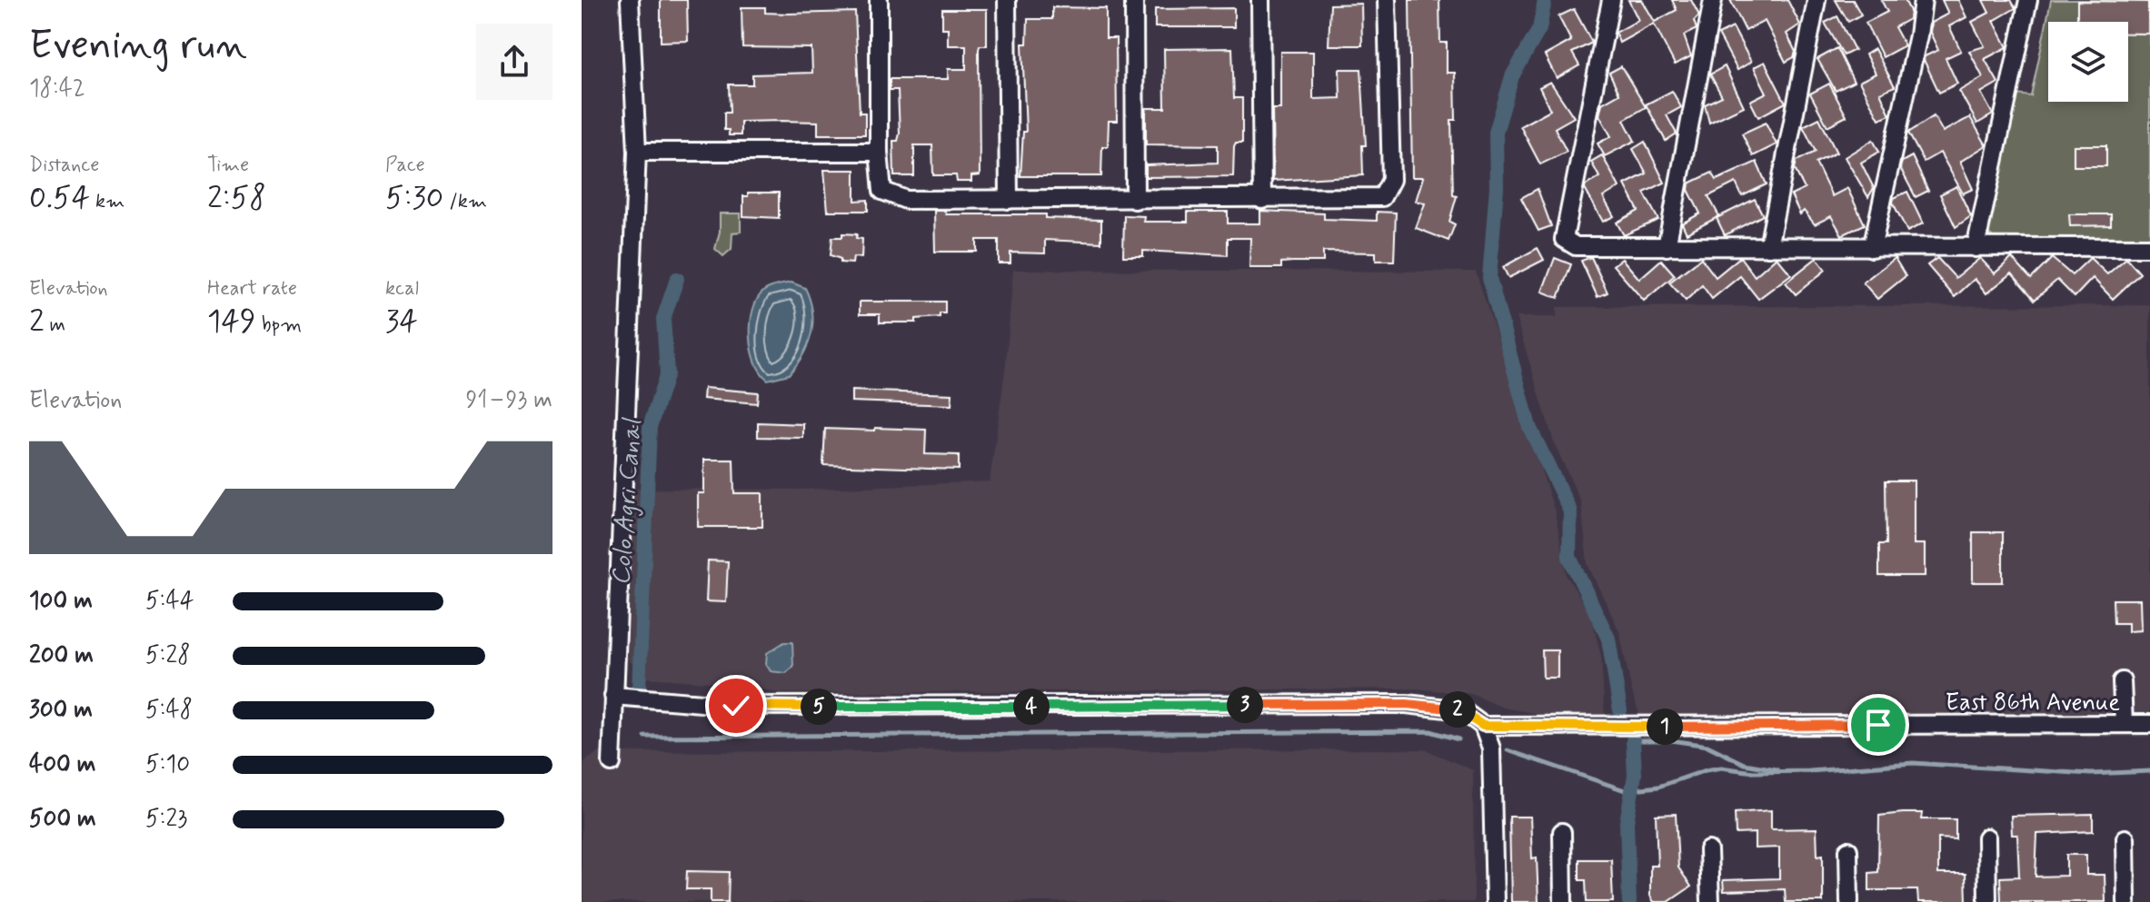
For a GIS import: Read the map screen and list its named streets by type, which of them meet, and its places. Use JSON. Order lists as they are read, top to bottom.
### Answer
{
  "streets": {
    "street": ["East 86th Avenue"]
  },
  "water": ["Colo Agri Canal"],
  "page": {
    "heading": ["Evening run", "18:42"],
    "stats": [
      ["Distance", "0.54 km"],
      ["Time", "2:58"],
      ["Pace", "5:30 /km"],
      ["Elevation", "2 m"],
      ["Heart rate", "149 bpm"],
      ["kcal", "34"]
    ],
    "chart": ["Elevation", "91–93 m"],
    "list": [
      {
        "name": "100 m",
        "note": "5:44"
      },
      {
        "name": "200 m",
        "note": "5:28"
      },
      {
        "name": "300 m",
        "note": "5:48"
      },
      {
        "name": "400 m",
        "note": "5:10"
      },
      {
        "name": "500 m",
        "note": "5:23"
      }
    ],
    "pins": [
      "3",
      "4",
      "5",
      "2",
      "1"
    ]
  }
}
